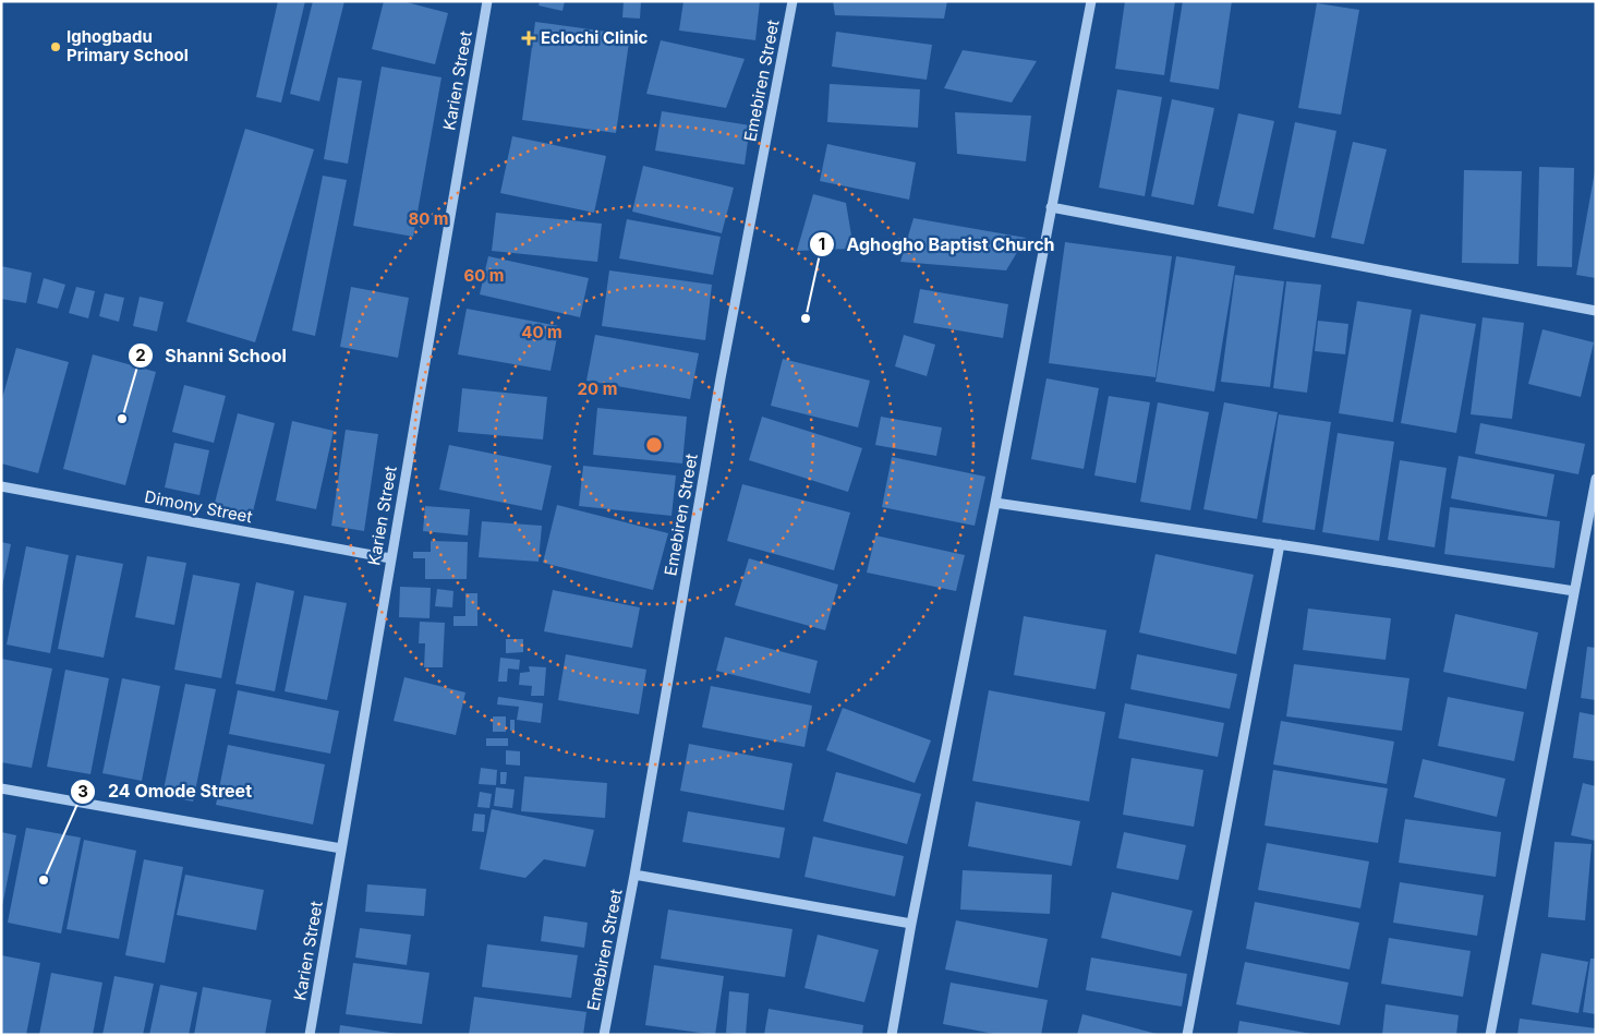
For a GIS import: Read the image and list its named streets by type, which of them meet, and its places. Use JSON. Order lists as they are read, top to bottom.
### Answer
{
  "streets": {
    "street": ["Karien Street", "Emebiren Street", "Dimony Street"]
  },
  "crossings": [
    ["Karien Street", "Dimony Street"]
  ],
  "places": {
    "health": ["Eclochi Clinic"],
    "other": [
      "Ighogbadu Primary School",
      "Aghogho Baptist Church",
      "Shanni School",
      "24 Omode Street"
    ]
  },
  "rings": [
    "80 m",
    "60 m",
    "40 m",
    "20 m"
  ]
}
